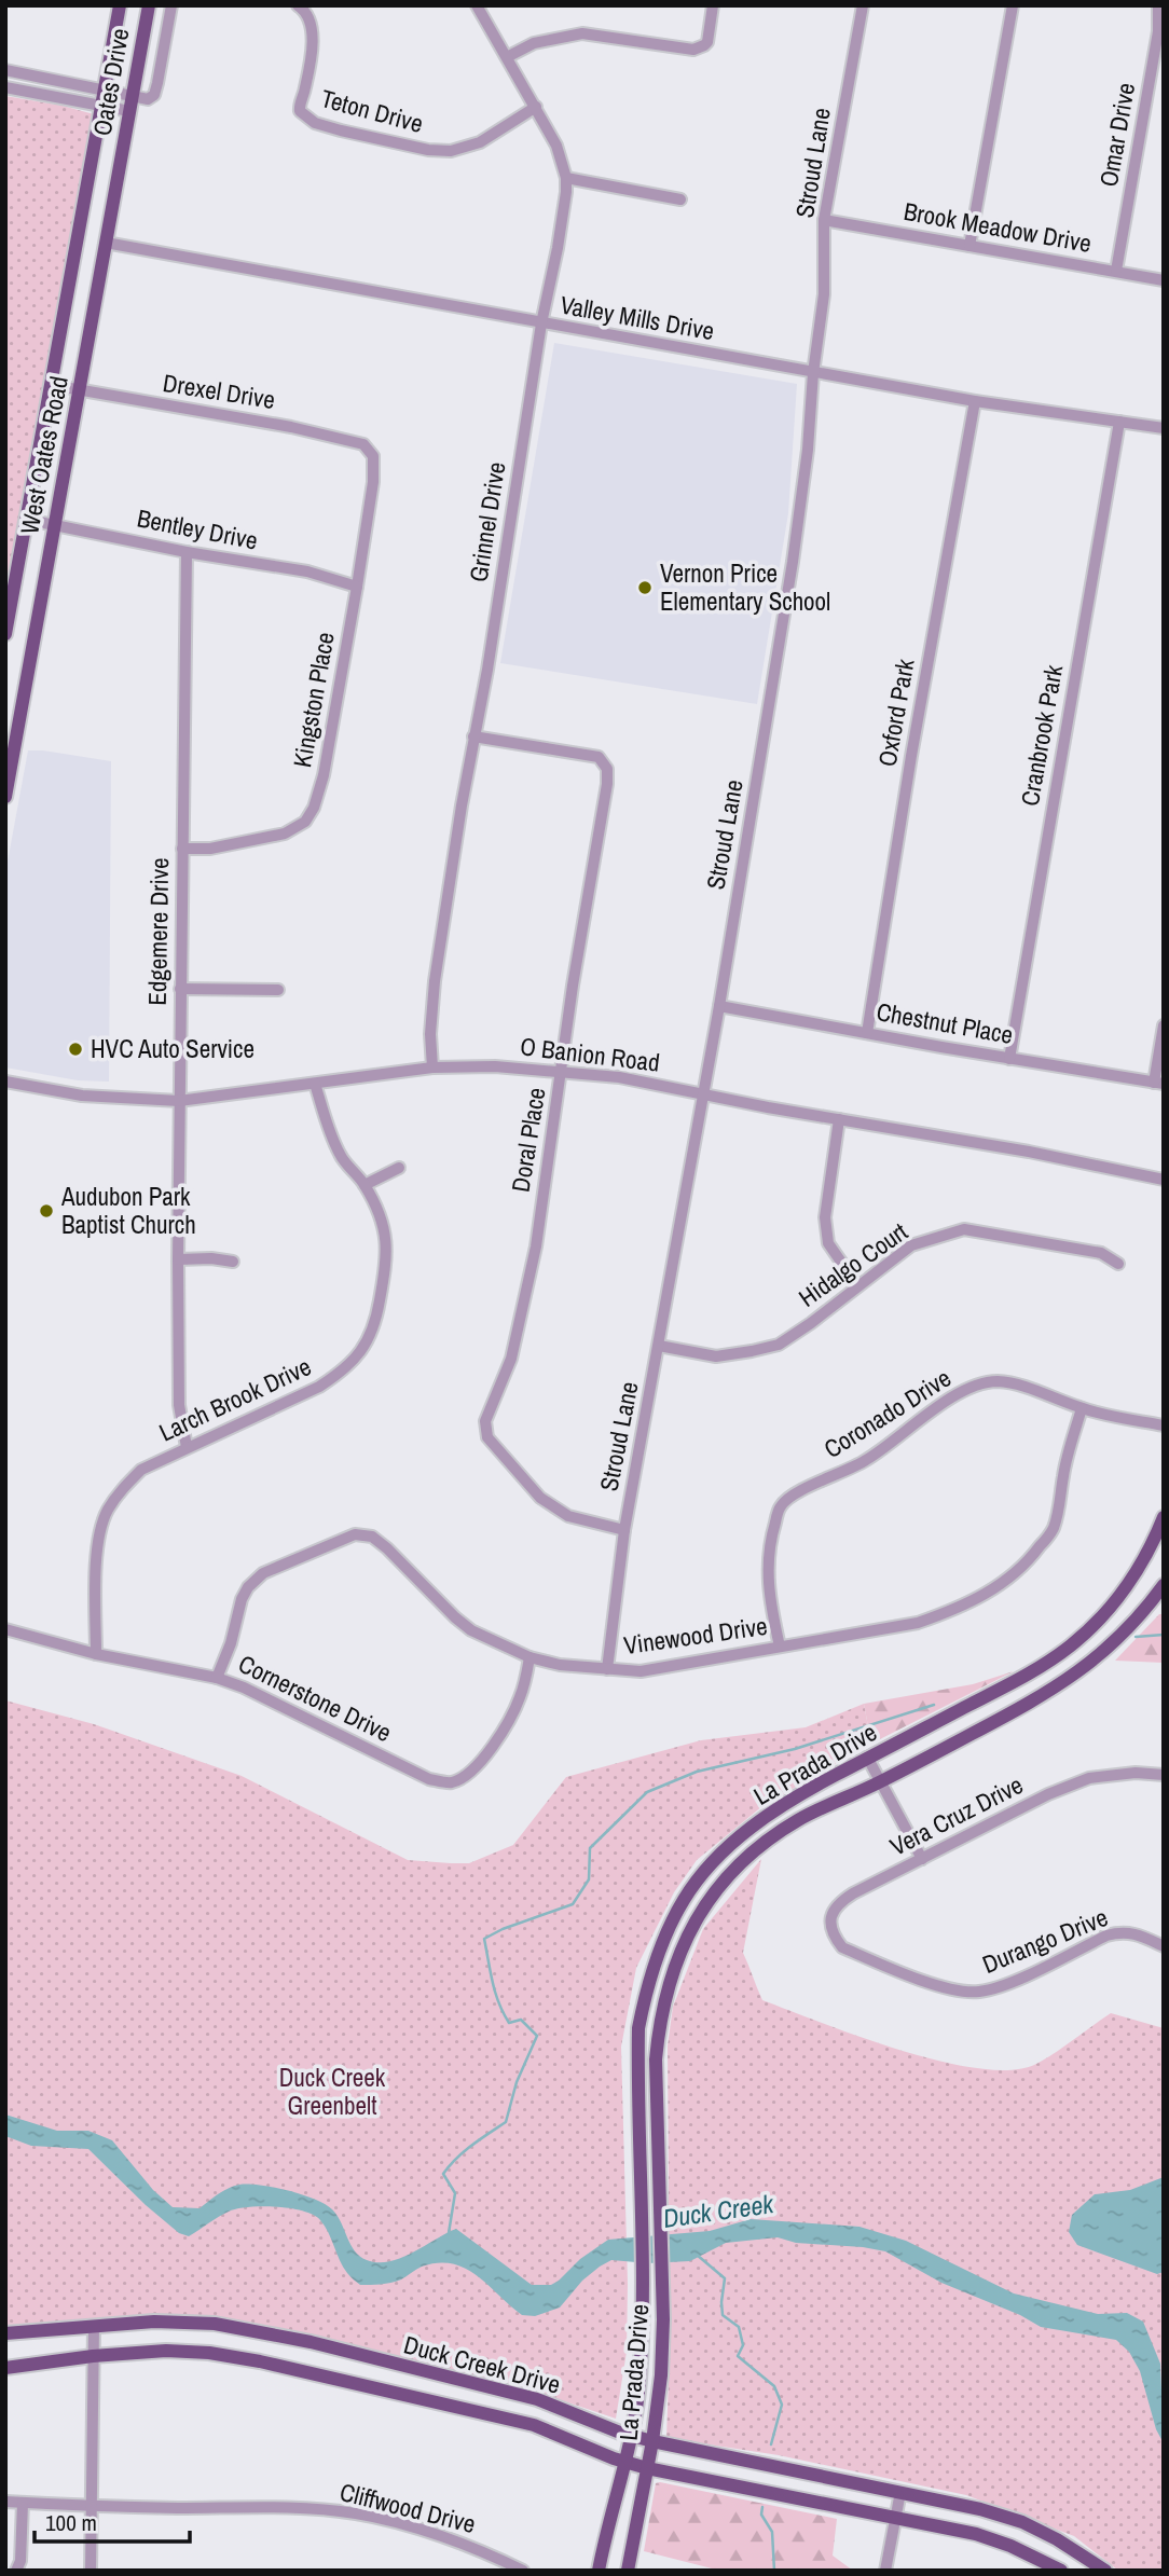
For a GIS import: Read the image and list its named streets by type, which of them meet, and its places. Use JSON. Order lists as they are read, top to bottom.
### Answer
{
  "streets": {
    "main road": [
      "Oates Drive",
      "West Oates Road",
      "La Prada Drive",
      "Duck Creek Drive"
    ],
    "street": [
      "Teton Drive",
      "Omar Drive",
      "Stroud Lane",
      "Brook Meadow Drive",
      "Valley Mills Drive",
      "Drexel Drive",
      "Grinnel Drive",
      "Bentley Drive",
      "Kingston Place",
      "Oxford Park",
      "Cranbrook Park",
      "Edgemere Drive",
      "Chestnut Place",
      "O Banion Road",
      "Doral Place",
      "Hidalgo Court",
      "Larch Brook Drive",
      "Coronado Drive",
      "Vinewood Drive",
      "Cornerstone Drive",
      "Vera Cruz Drive",
      "Durango Drive",
      "Cliffwood Drive"
    ]
  },
  "crossings": [
    ["Oates Drive", "West Oates Road"],
    ["Teton Drive", "Grinnel Drive"],
    ["Omar Drive", "Brook Meadow Drive"],
    ["Stroud Lane", "Brook Meadow Drive"],
    ["Stroud Lane", "Valley Mills Drive"],
    ["Stroud Lane", "Chestnut Place"],
    ["Stroud Lane", "O Banion Road"],
    ["Stroud Lane", "Doral Place"],
    ["Stroud Lane", "Hidalgo Court"],
    ["Stroud Lane", "Vinewood Drive"],
    ["Valley Mills Drive", "West Oates Road"],
    ["Valley Mills Drive", "Grinnel Drive"],
    ["Valley Mills Drive", "Oxford Park"],
    ["Valley Mills Drive", "Cranbrook Park"],
    ["Drexel Drive", "West Oates Road"],
    ["Drexel Drive", "Kingston Place"],
    ["West Oates Road", "Bentley Drive"],
    ["Grinnel Drive", "O Banion Road"],
    ["Grinnel Drive", "Doral Place"],
    ["Bentley Drive", "Kingston Place"],
    ["Bentley Drive", "Edgemere Drive"],
    ["Kingston Place", "Edgemere Drive"],
    ["Oxford Park", "Chestnut Place"],
    ["Cranbrook Park", "Chestnut Place"],
    ["Edgemere Drive", "O Banion Road"],
    ["Edgemere Drive", "Larch Brook Drive"],
    ["O Banion Road", "Doral Place"],
    ["O Banion Road", "Larch Brook Drive"],
    ["Larch Brook Drive", "Cornerstone Drive"],
    ["Coronado Drive", "Vinewood Drive"],
    ["Vinewood Drive", "Cornerstone Drive"],
    ["La Prada Drive", "Duck Creek Drive"],
    ["Vera Cruz Drive", "Durango Drive"]
  ],
  "water": ["Duck Creek"],
  "parks": ["Duck Creek Greenbelt"],
  "places": ["Vernon Price Elementary School", "HVC Auto Service", "Audubon Park Baptist Church"],
  "scale_bar": "100 m"
}
